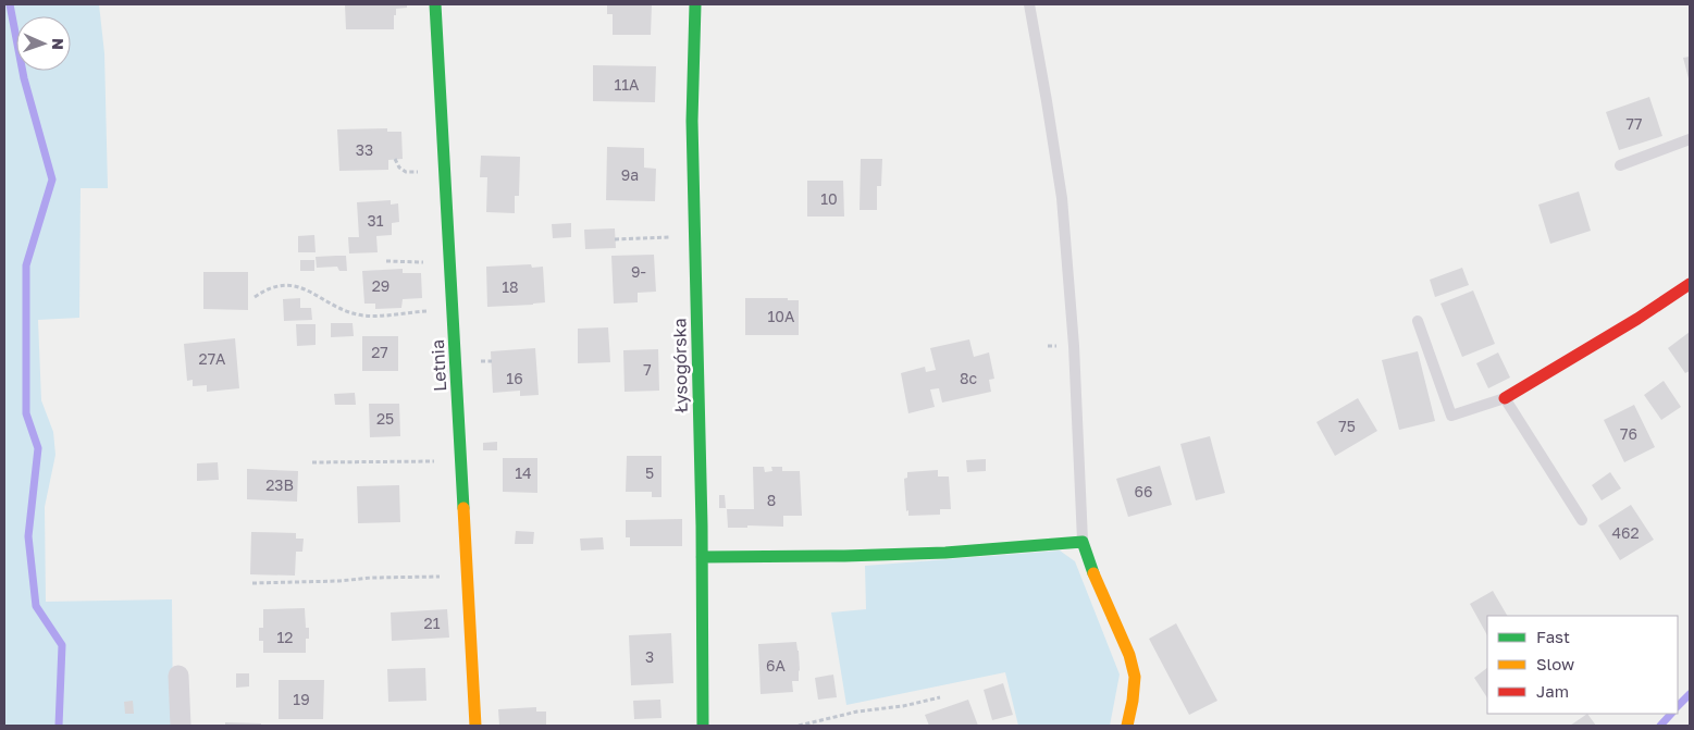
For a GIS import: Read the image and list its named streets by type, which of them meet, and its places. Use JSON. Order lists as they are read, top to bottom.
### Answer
{
  "streets": {
    "street": ["Letnia", "Łysogórska"]
  },
  "house_numbers": [
    "11A",
    "77",
    "33",
    "9a",
    "10",
    "31",
    "9-",
    "29",
    "18",
    "10A",
    "27",
    "27A",
    "7",
    "16",
    "8c",
    "25",
    "75",
    "76",
    "14",
    "5",
    "23B",
    "66",
    "8",
    "462",
    "21",
    "12",
    "3",
    "6A",
    "19"
  ],
  "legend": ["Fast", "Slow", "Jam"],
  "north": "right"
}
